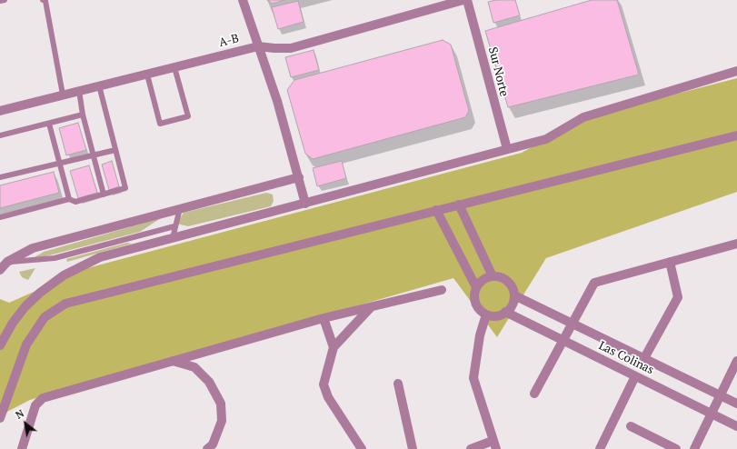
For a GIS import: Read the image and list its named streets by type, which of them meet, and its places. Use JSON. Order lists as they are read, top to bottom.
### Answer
{
  "streets": {
    "street": ["A-B", "Sur Norte", "Las Colinas"]
  },
  "north": "top left"
}
